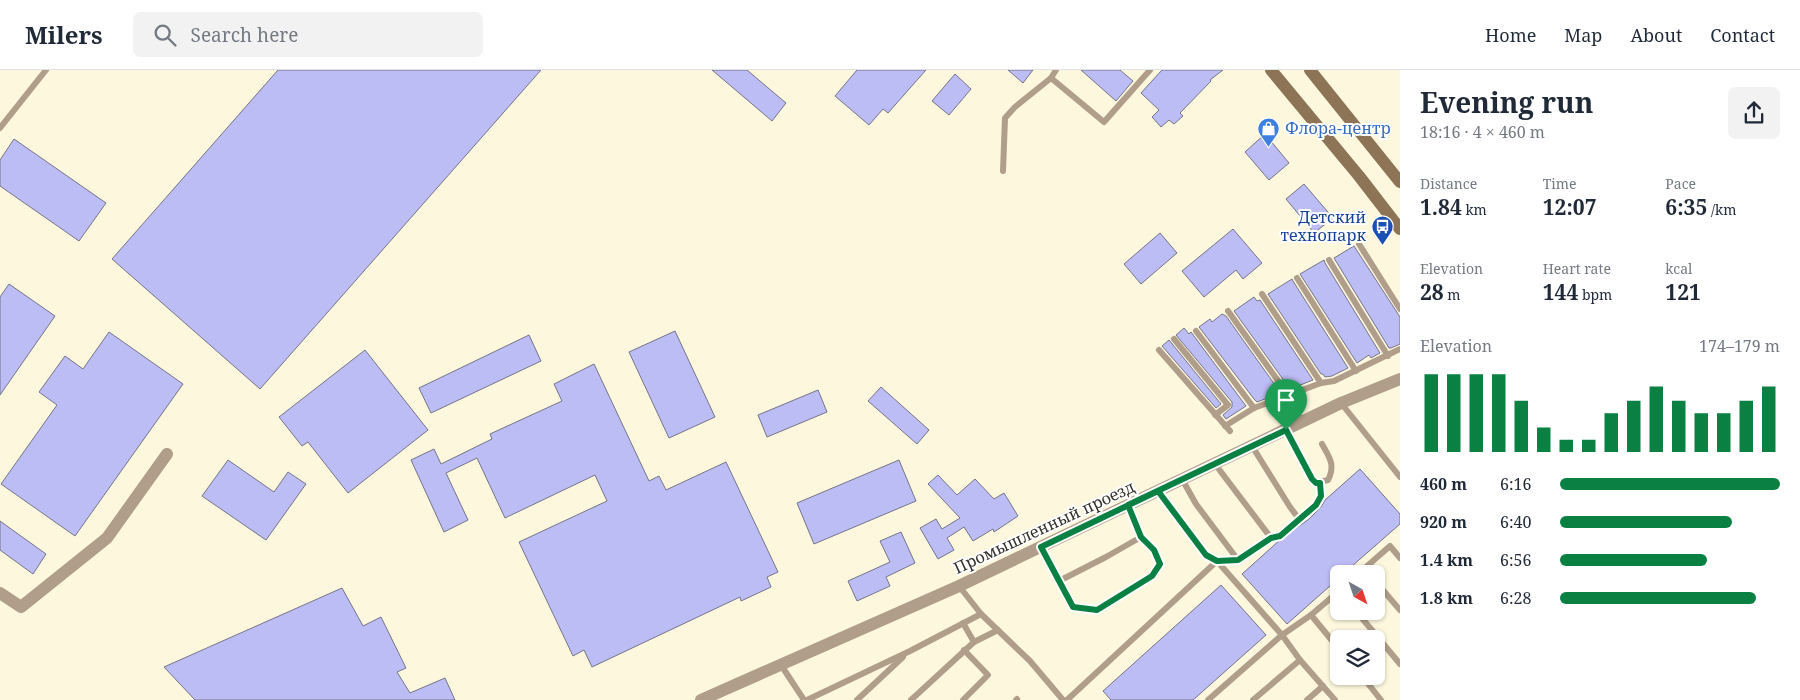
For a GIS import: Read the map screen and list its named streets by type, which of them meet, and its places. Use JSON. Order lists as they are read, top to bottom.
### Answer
{
  "streets": {
    "street": ["Промышленный проезд"]
  },
  "places": {
    "shop": ["Флора-центр"],
    "bus stop": ["Детский технопарк"]
  },
  "north": "bottom right",
  "page": {
    "header": "Milers",
    "search": "Search here",
    "nav": [
      "Home",
      "Map",
      "About",
      "Contact"
    ],
    "heading": ["Evening run", "18:16 · 4 × 460 m"],
    "stats": [
      ["Distance", "1.84 km"],
      ["Time", "12:07"],
      ["Pace", "6:35 /km"],
      ["Elevation", "28 m"],
      ["Heart rate", "144 bpm"],
      ["kcal", "121"]
    ],
    "chart": ["Elevation", "174–179 m"],
    "list": [
      {
        "name": "460 m",
        "note": "6:16"
      },
      {
        "name": "920 m",
        "note": "6:40"
      },
      {
        "name": "1.4 km",
        "note": "6:56"
      },
      {
        "name": "1.8 km",
        "note": "6:28"
      }
    ]
  }
}
